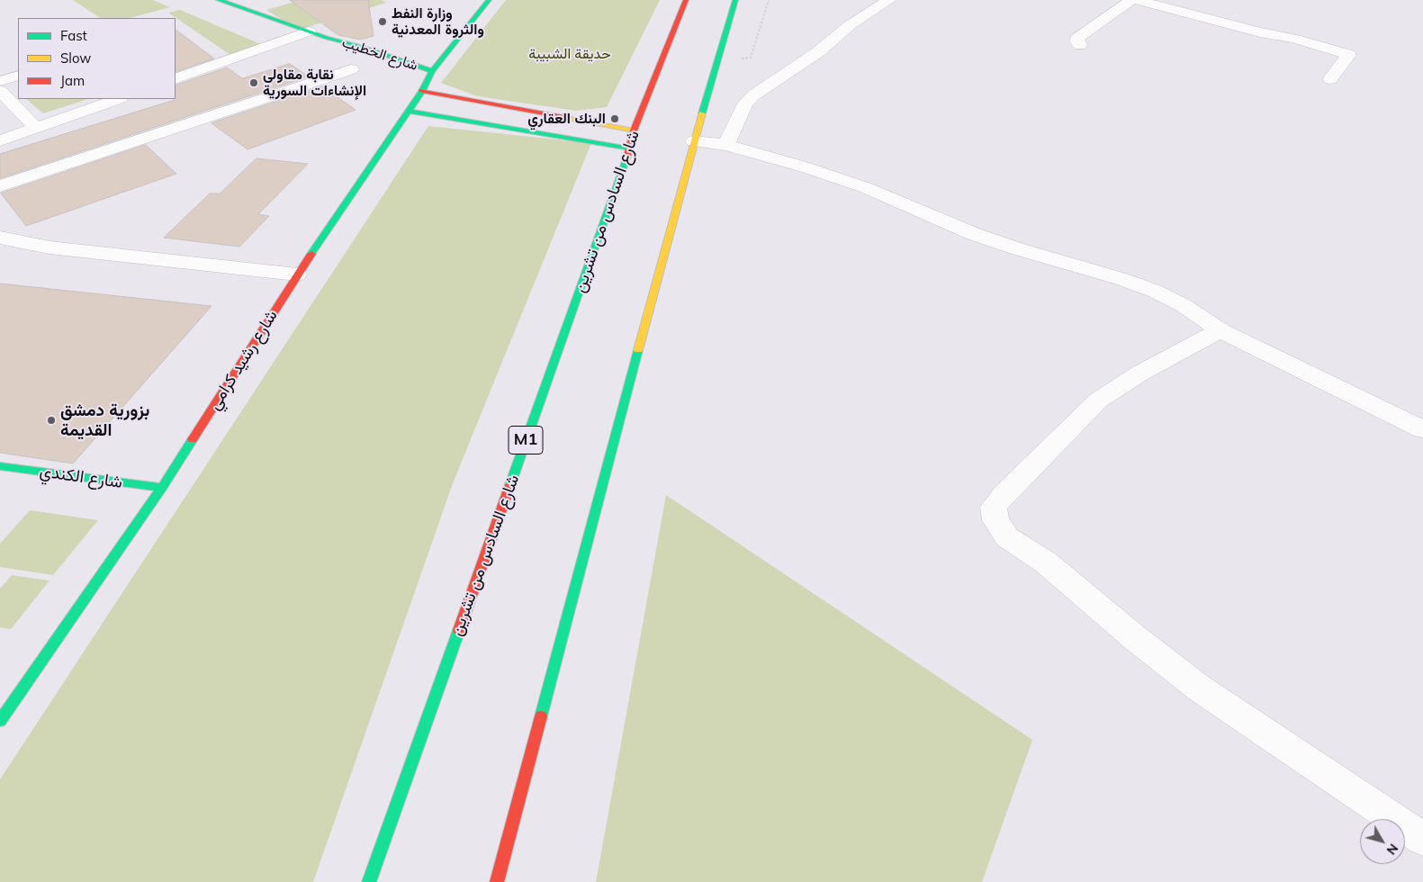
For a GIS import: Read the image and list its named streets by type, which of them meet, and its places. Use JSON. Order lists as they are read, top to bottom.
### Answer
{
  "streets": {
    "main road": [
      "شارع الخطيب",
      "شارع السادس من تشرين",
      "شارع رشيد كرامي",
      "M1",
      "شارع الكندي"
    ]
  },
  "crossings": [
    ["شارع الخطيب", "شارع رشيد كرامي"],
    ["شارع رشيد كرامي", "شارع الكندي"]
  ],
  "parks": ["حديقة الشبيبة"],
  "places": [
    "وزارة النفط والثروة المعدنية",
    "نقابة مقاولي الإنشاءات السورية",
    "البنك العقاري",
    "بزورية دمشق القديمة"
  ],
  "legend": ["Fast", "Slow", "Jam"],
  "north": "bottom right"
}
